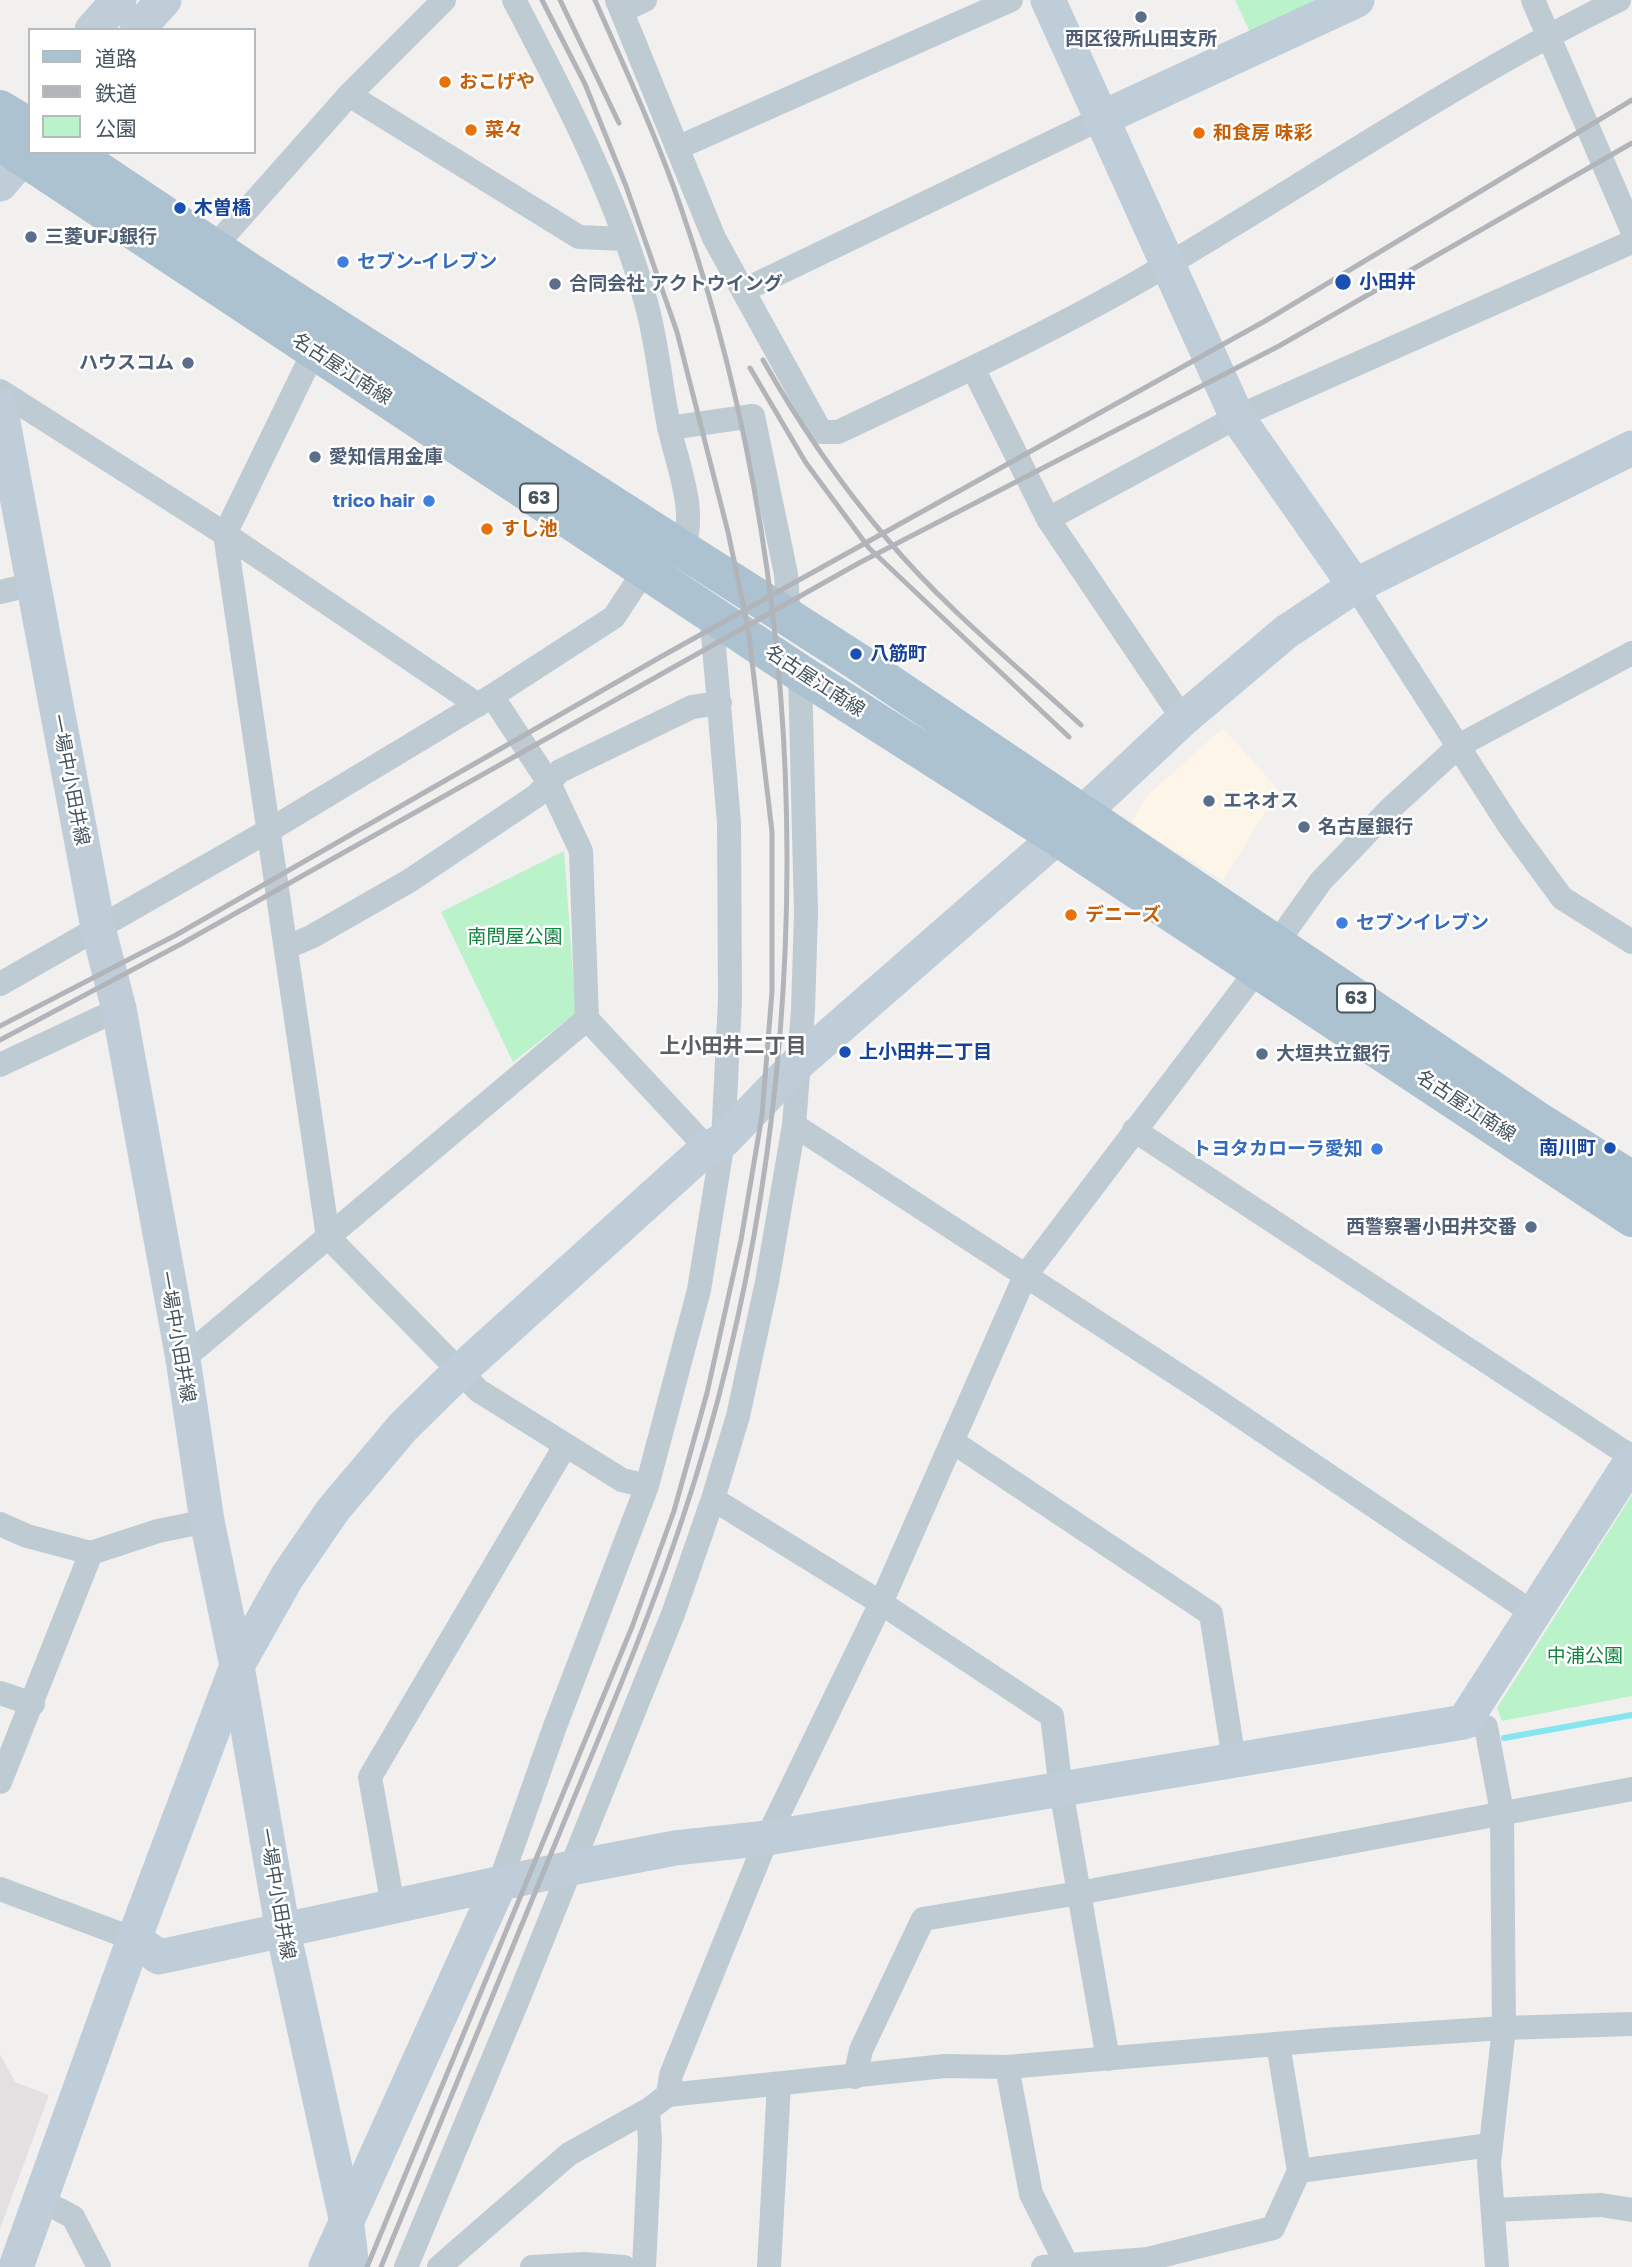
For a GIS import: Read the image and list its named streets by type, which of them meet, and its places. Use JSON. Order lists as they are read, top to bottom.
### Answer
{
  "streets": {
    "main road": ["名古屋江南線", "63"],
    "street": ["一場中小田井線"]
  },
  "districts": ["上小田井二丁目"],
  "parks": ["南問屋公園", "中浦公園"],
  "places": [
    "西区役所山田支所",
    "おこげや",
    "菜々",
    "和食房 味彩",
    "木曽橋",
    "三菱UFJ銀行",
    "セブン-イレブン",
    "小田井",
    "合同会社 アクトウイング",
    "ハウスコム",
    "愛知信用金庫",
    "trico hair",
    "すし池",
    "八筋町",
    "エネオス",
    "名古屋銀行",
    "デニーズ",
    "セブンイレブン",
    "上小田井二丁目",
    "大垣共立銀行",
    "南川町",
    "トヨタカローラ愛知",
    "西警察署小田井交番"
  ],
  "legend": ["道路", "鉄道", "公園"]
}
